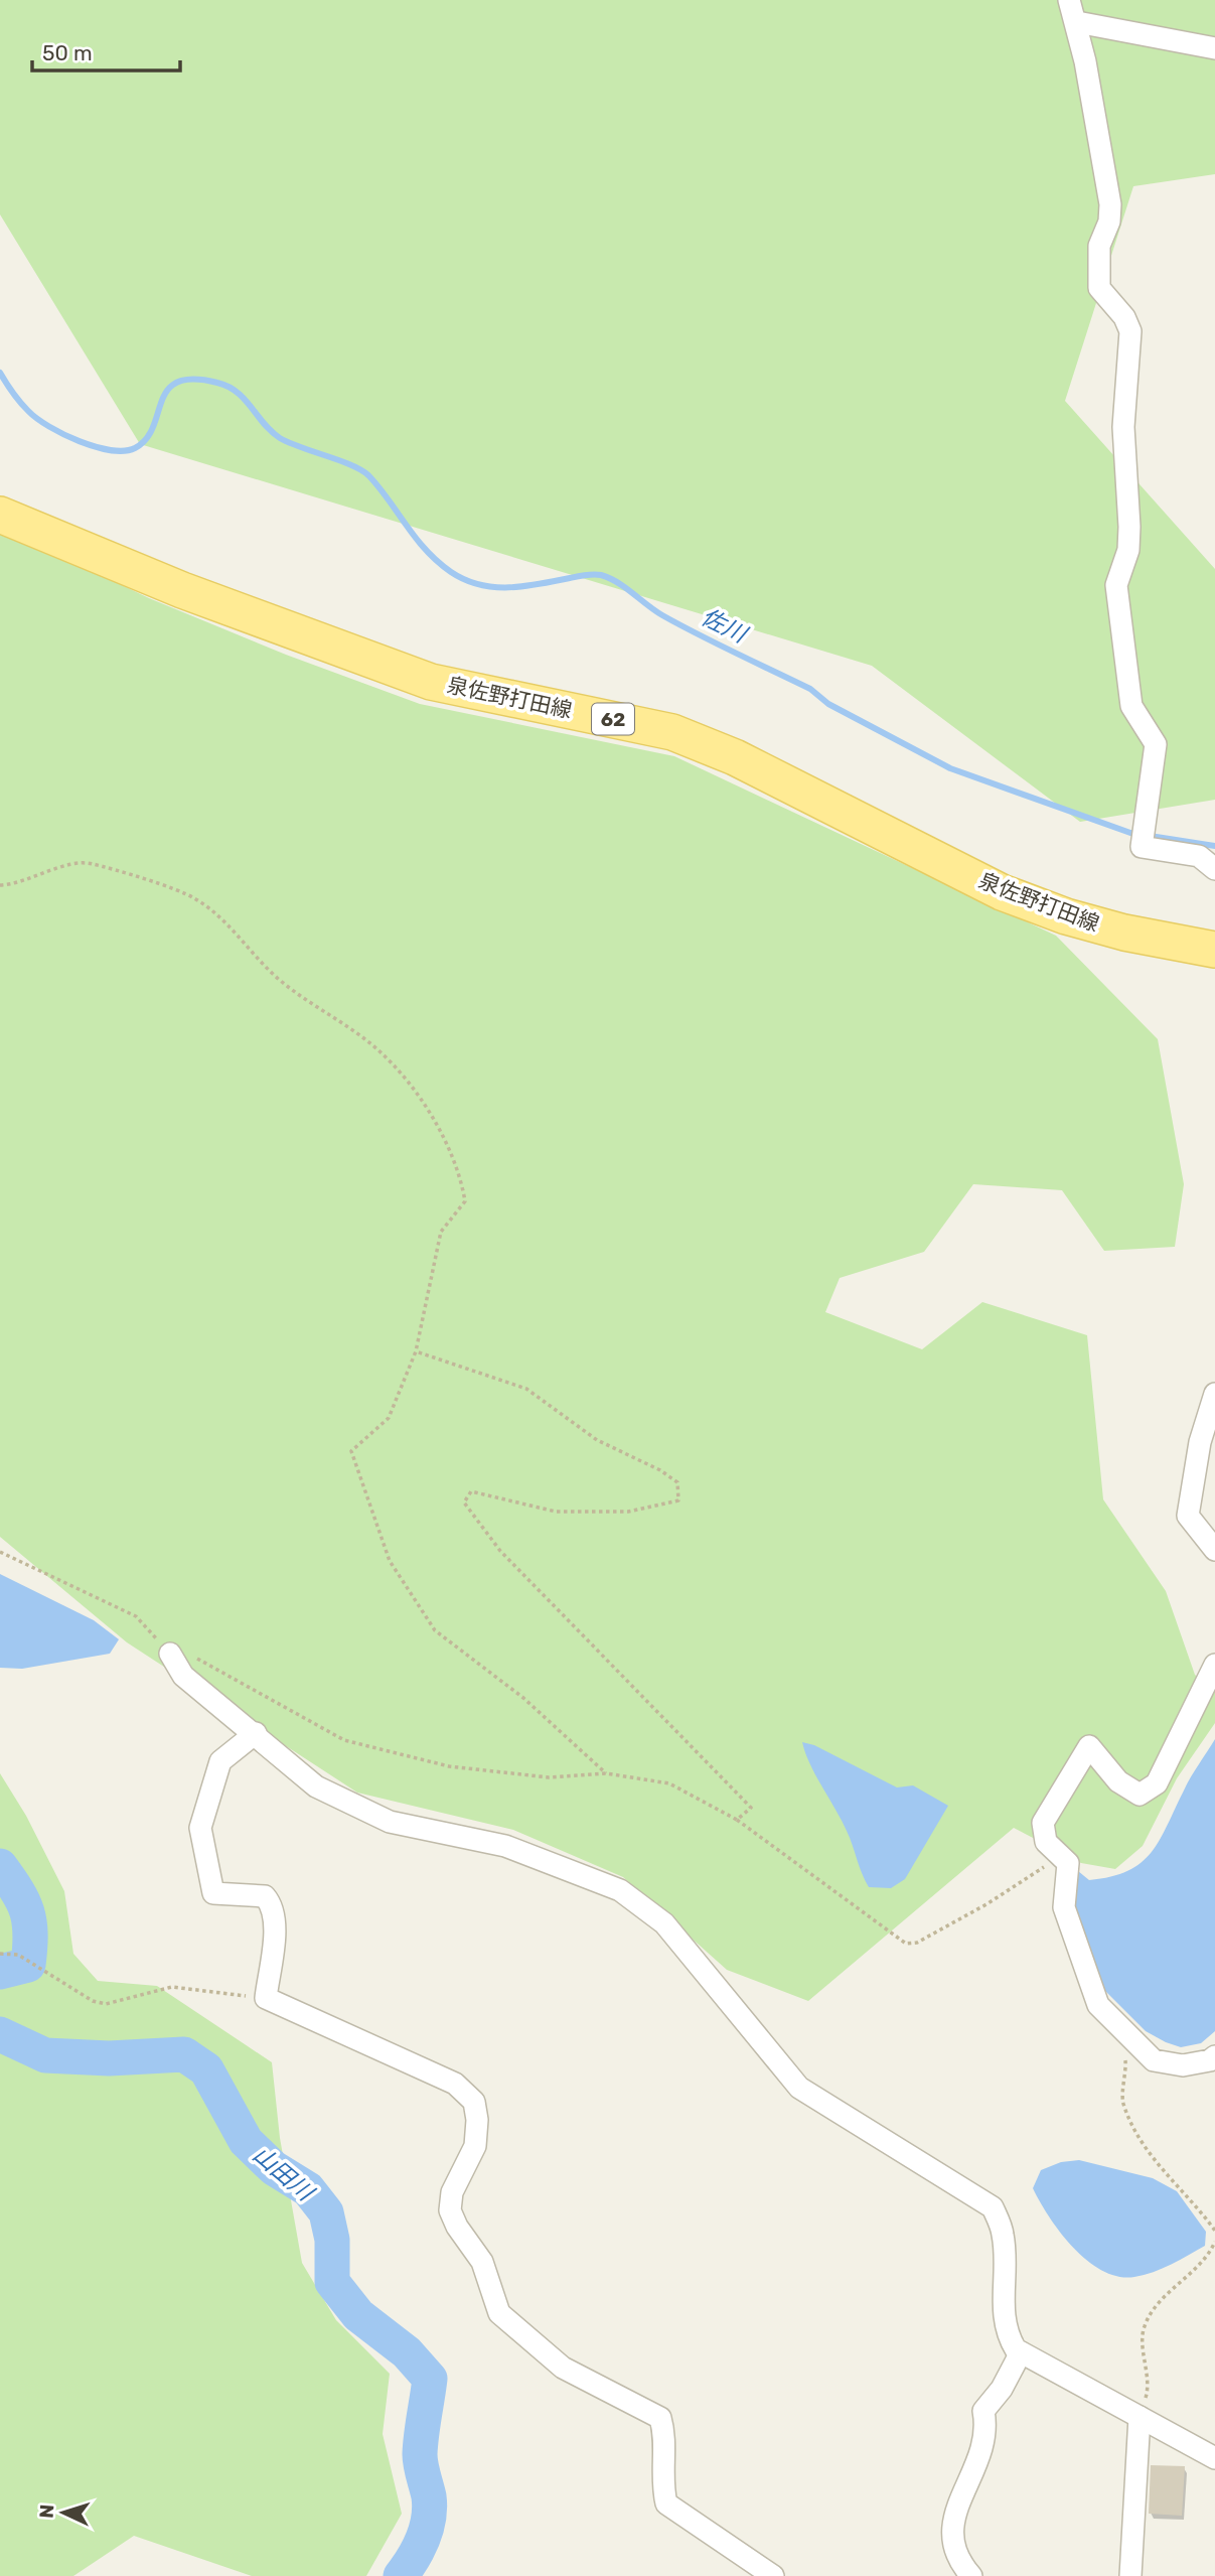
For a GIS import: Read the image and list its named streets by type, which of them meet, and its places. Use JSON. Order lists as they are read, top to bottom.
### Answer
{
  "streets": {
    "main road": ["泉佐野打田線", "62"]
  },
  "water": ["佐川", "山田川"],
  "scale_bar": "50 m",
  "north": "left"
}
